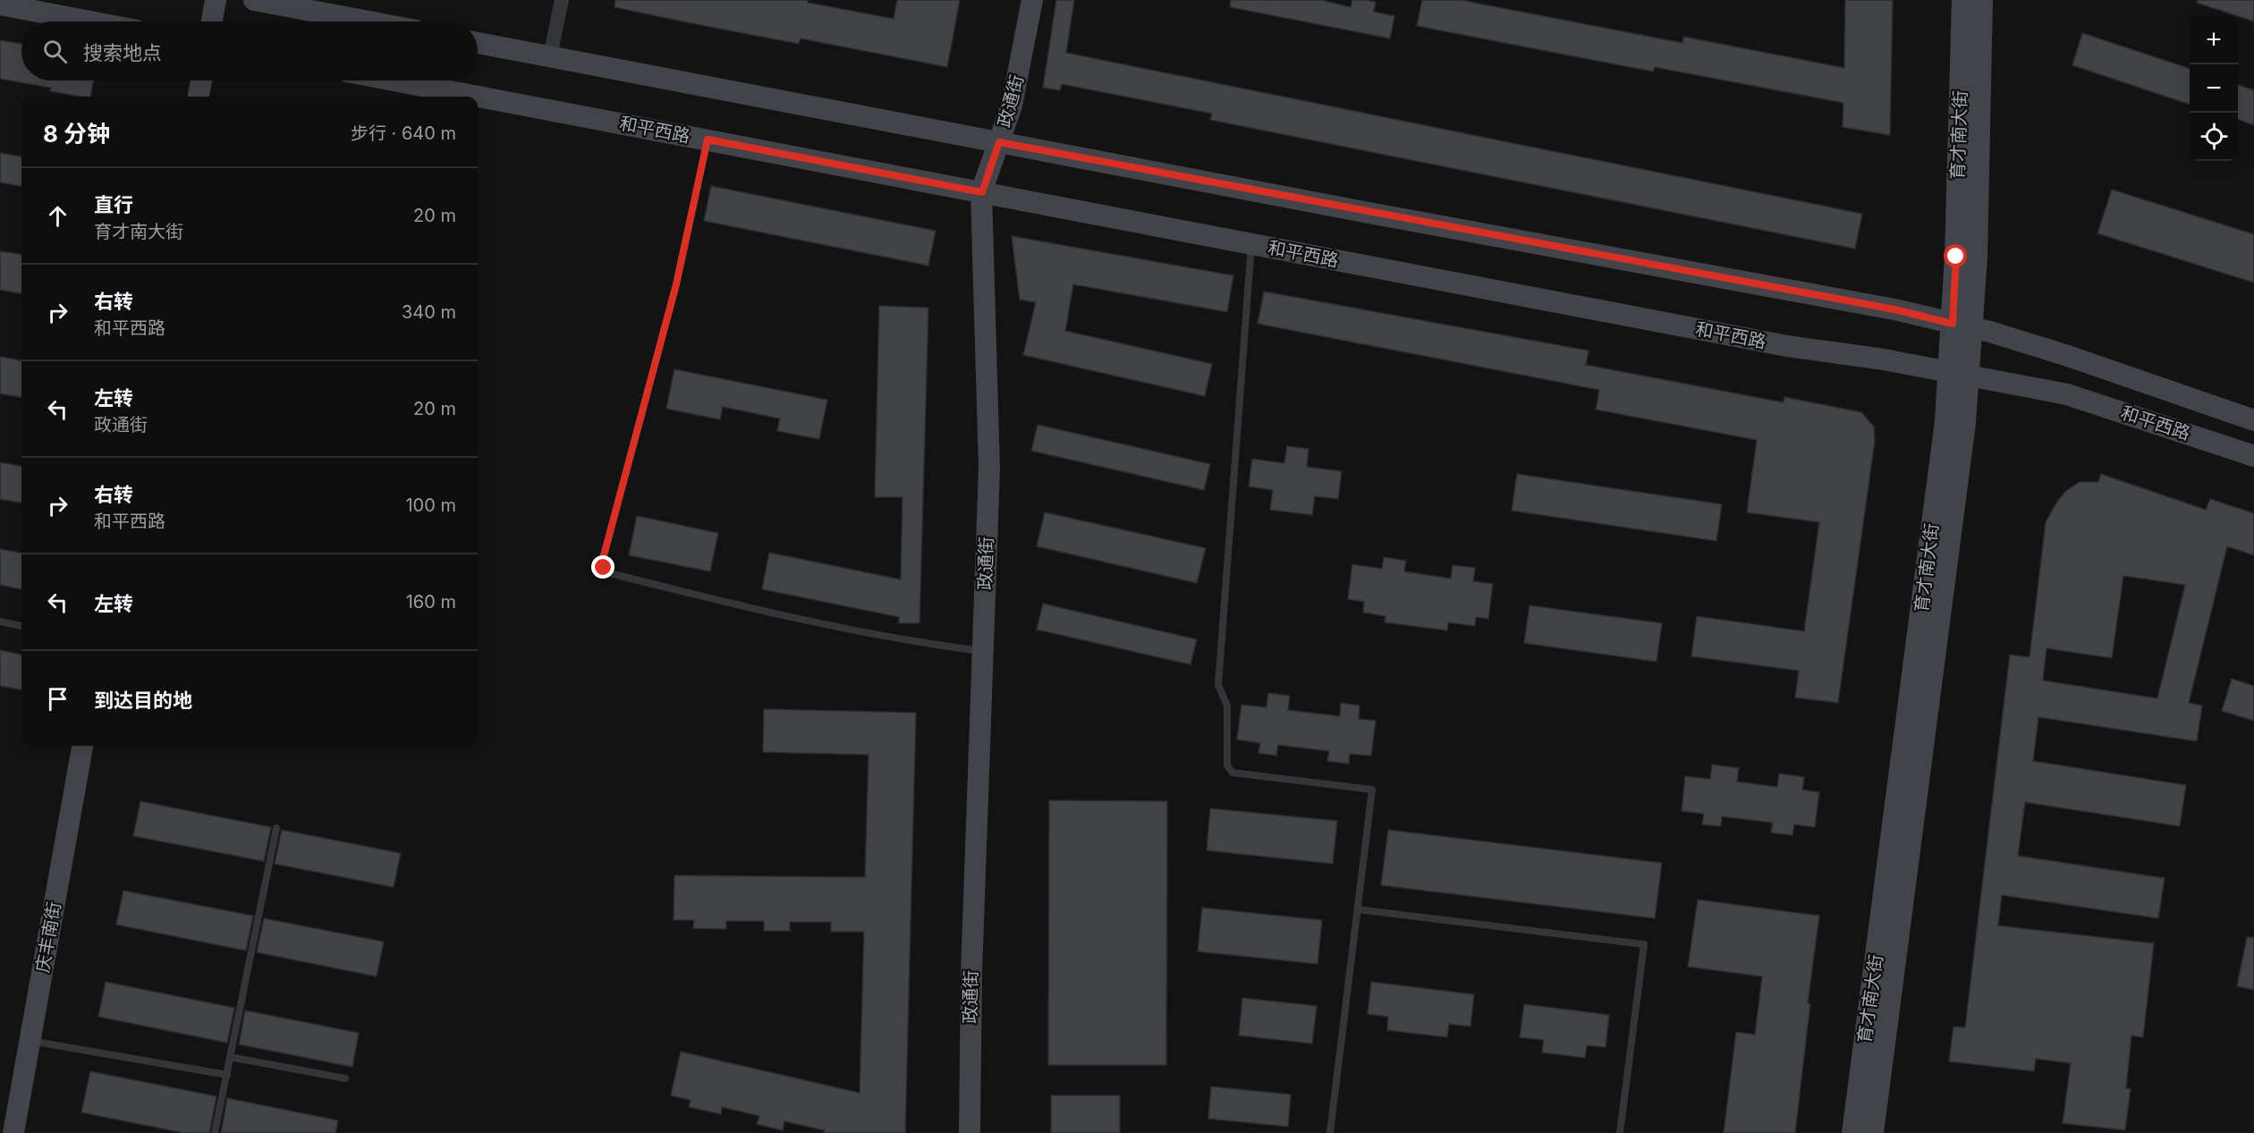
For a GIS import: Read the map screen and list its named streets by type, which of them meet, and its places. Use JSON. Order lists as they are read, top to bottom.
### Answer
{
  "streets": {
    "main road": [
      "政通街",
      "和平西路",
      "育才南大街",
      "庆丰南街"
    ]
  },
  "crossings": [
    ["政通街", "和平西路"],
    ["和平西路", "育才南大街"]
  ],
  "page": {
    "map_buttons": ["+", "−"],
    "search": "搜索地点",
    "heading": ["8 分钟", "步行 · 640 m"],
    "list": [
      ["直行", "育才南大街", "20 m"],
      ["右转", "和平西路", "340 m"],
      ["左转", "政通街", "20 m"],
      ["右转", "和平西路", "100 m"],
      ["左转", "160 m"],
      "到达目的地"
    ]
  }
}
